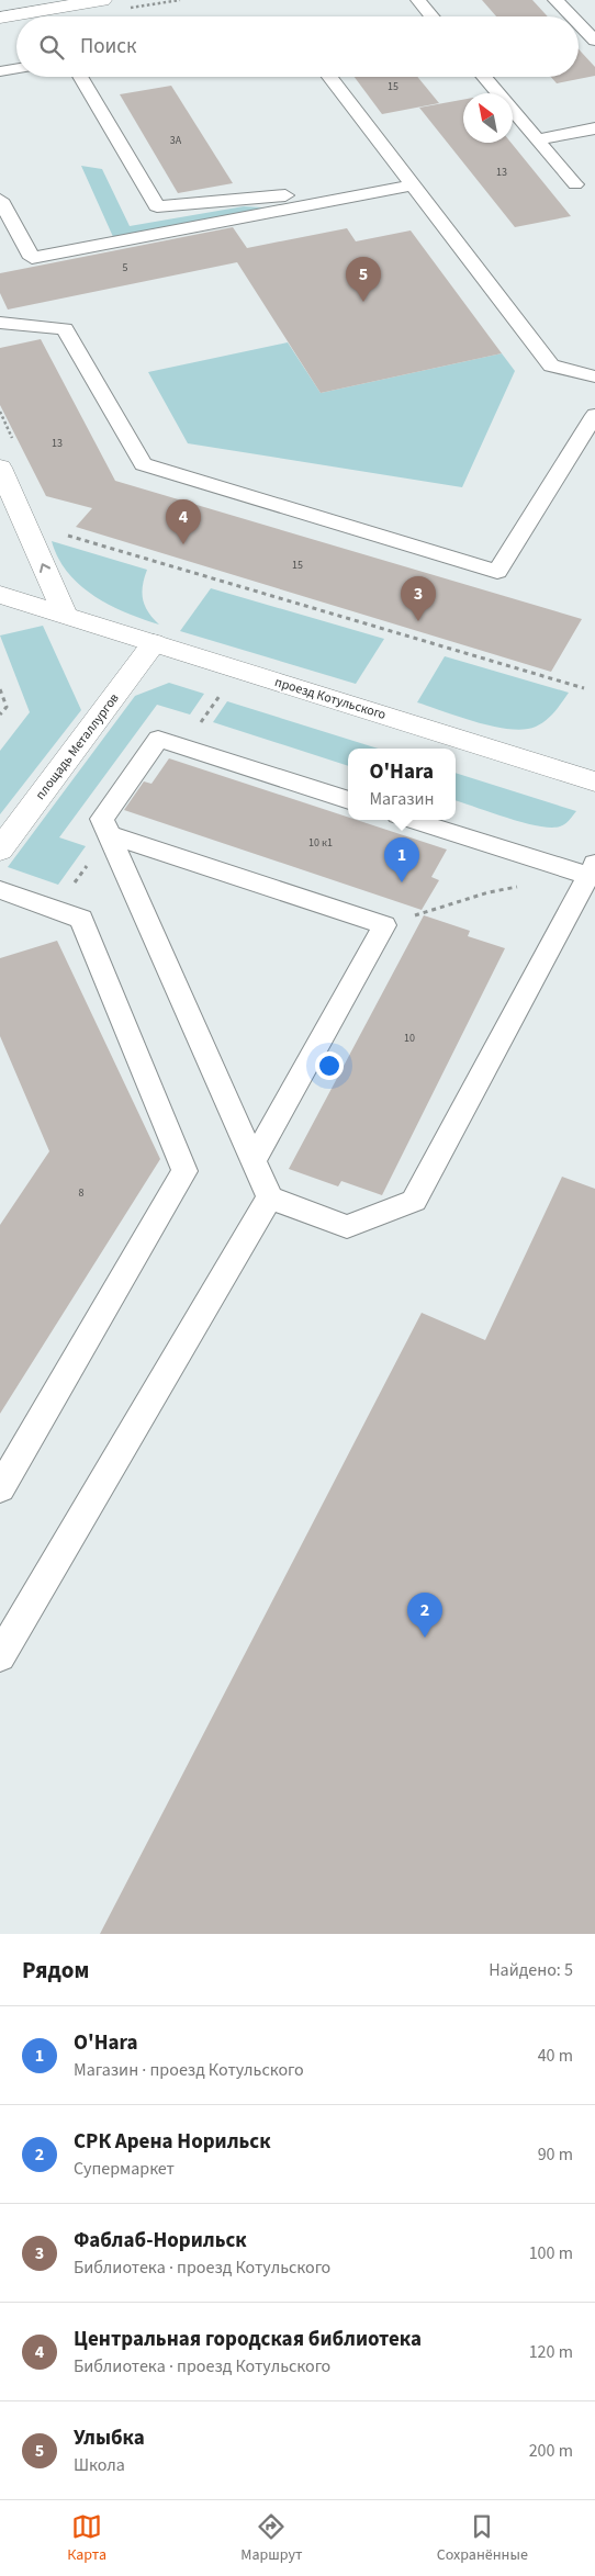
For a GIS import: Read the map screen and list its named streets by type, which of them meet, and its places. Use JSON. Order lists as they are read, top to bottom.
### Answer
{
  "streets": {
    "street": ["проезд Котульского", "площадь Металлургов"]
  },
  "crossings": [
    ["проезд Котульского", "площадь Металлургов"]
  ],
  "house_numbers": [
    "15",
    "3А",
    "13",
    "5",
    "13",
    "15",
    "10 к1",
    "10",
    "8"
  ],
  "north": "top left",
  "page": {
    "search": "Поиск",
    "pins": [
      "5",
      "4",
      "3",
      "1",
      "2"
    ],
    "popup": ["O'Hara", "Магазин"],
    "heading": ["Рядом", "Найдено: 5"],
    "list": [
      {
        "mark": "1",
        "name": "O'Hara",
        "note": "Магазин · проезд Котульского",
        "value": "40 m"
      },
      {
        "mark": "2",
        "name": "СРК Арена Норильск",
        "note": "Супермаркет",
        "value": "90 m"
      },
      {
        "mark": "3",
        "name": "Фаблаб-Норильск",
        "note": "Библиотека · проезд Котульского",
        "value": "100 m"
      },
      {
        "mark": "4",
        "name": "Центральная городская библиотека",
        "note": "Библиотека · проезд Котульского",
        "value": "120 m"
      },
      {
        "mark": "5",
        "name": "Улыбка",
        "note": "Школа",
        "value": "200 m"
      }
    ],
    "nav": ["Карта", "Маршрут", "Сохранённые"]
  }
}
